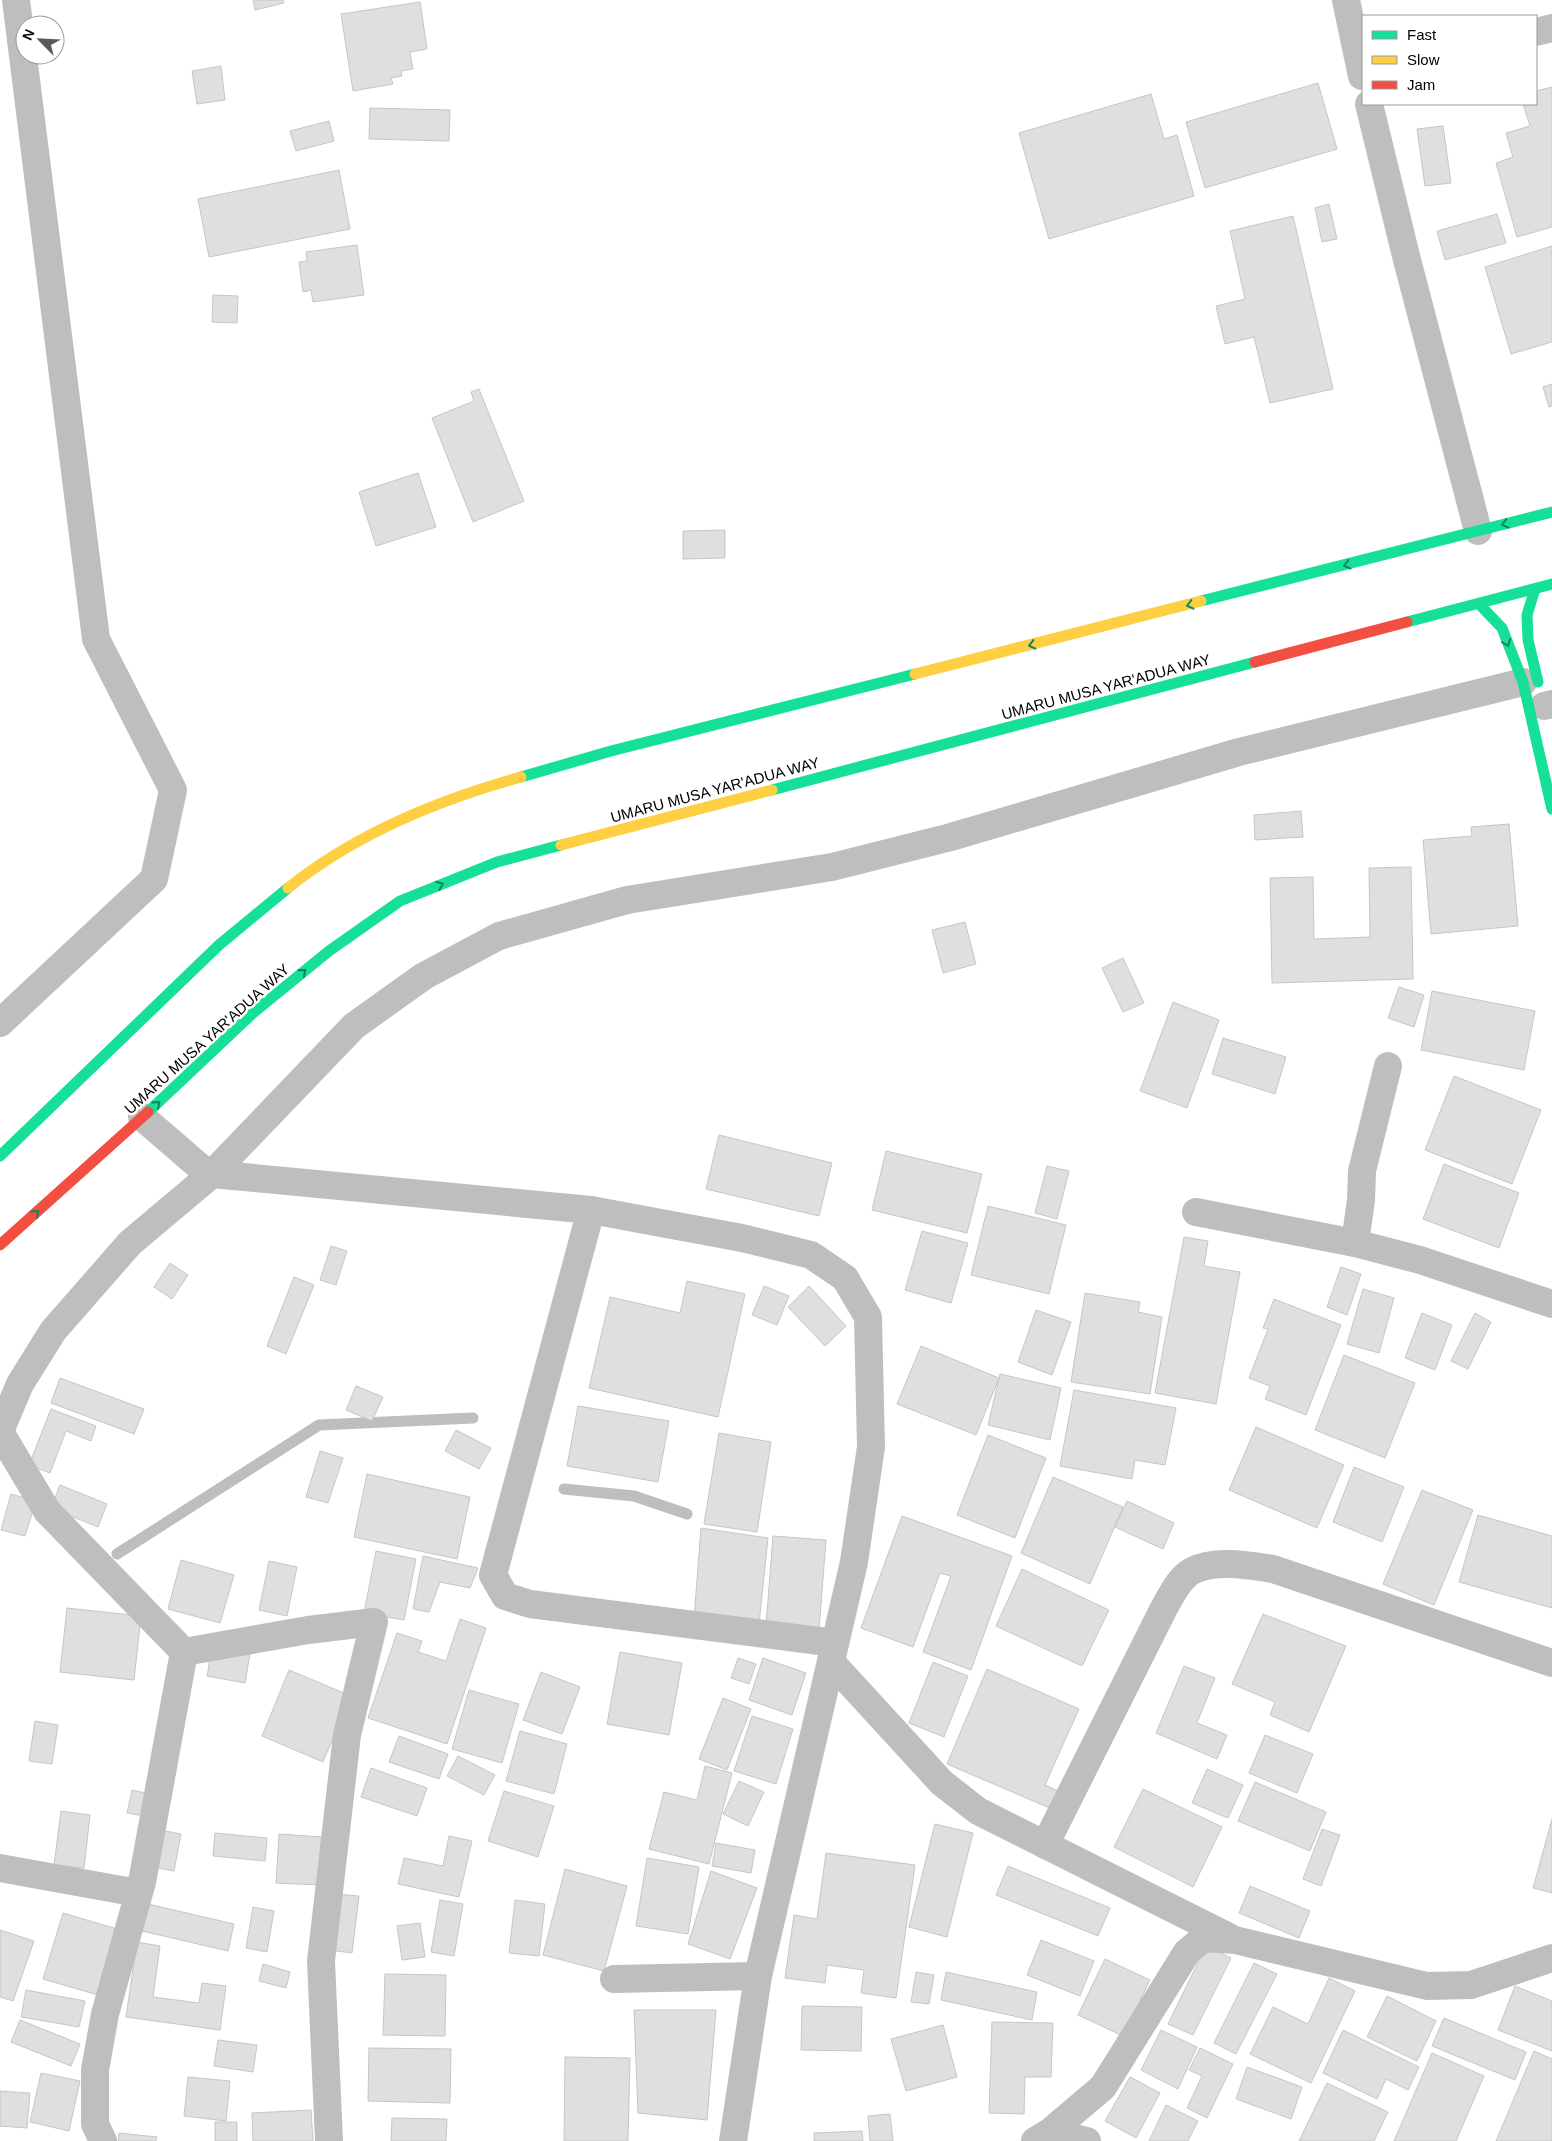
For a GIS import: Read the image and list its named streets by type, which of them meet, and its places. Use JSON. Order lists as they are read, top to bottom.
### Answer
{
  "streets": {
    "main road": ["UMARU MUSA YAR'ADUA WAY"]
  },
  "legend": ["Fast", "Slow", "Jam"],
  "north": "top left"
}
